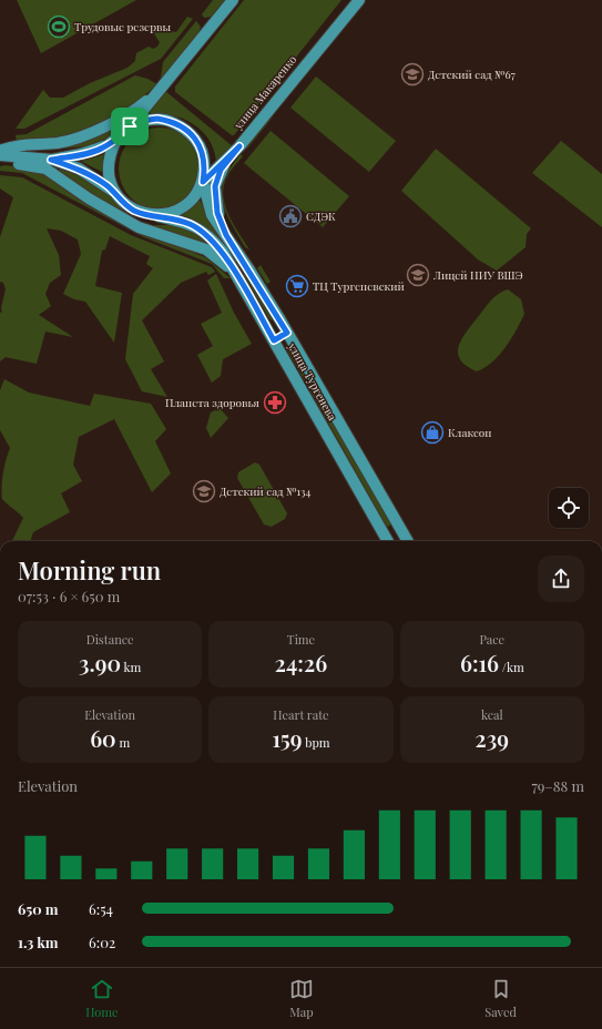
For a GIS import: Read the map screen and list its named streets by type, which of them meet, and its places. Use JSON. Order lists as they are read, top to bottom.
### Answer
{
  "streets": {
    "main road": ["улица Макаренко", "улица Тургенева"]
  },
  "crossings": [
    ["улица Макаренко", "улица Тургенева"]
  ],
  "places": {
    "sports": ["Трудовые резервы"],
    "school or university": ["Детский сад №67", "Лицей НИУ ВШЭ", "Детский сад №134"],
    "public building": ["СДЭК"],
    "supermarket": ["ТЦ Тургеневский"],
    "pharmacy": ["Планета здоровья"],
    "shop": ["Клаксон"]
  },
  "page": {
    "heading": ["Morning run", "07:53 · 6 × 650 m"],
    "stats": [
      ["Distance", "3.90 km"],
      ["Time", "24:26"],
      ["Pace", "6:16 /km"],
      ["Elevation", "60 m"],
      ["Heart rate", "159 bpm"],
      ["kcal", "239"]
    ],
    "chart": ["Elevation", "79–88 m"],
    "list": [
      {
        "name": "650 m",
        "note": "6:54"
      },
      {
        "name": "1.3 km",
        "note": "6:02"
      }
    ],
    "tabs": ["Home", "Map", "Saved"]
  }
}
